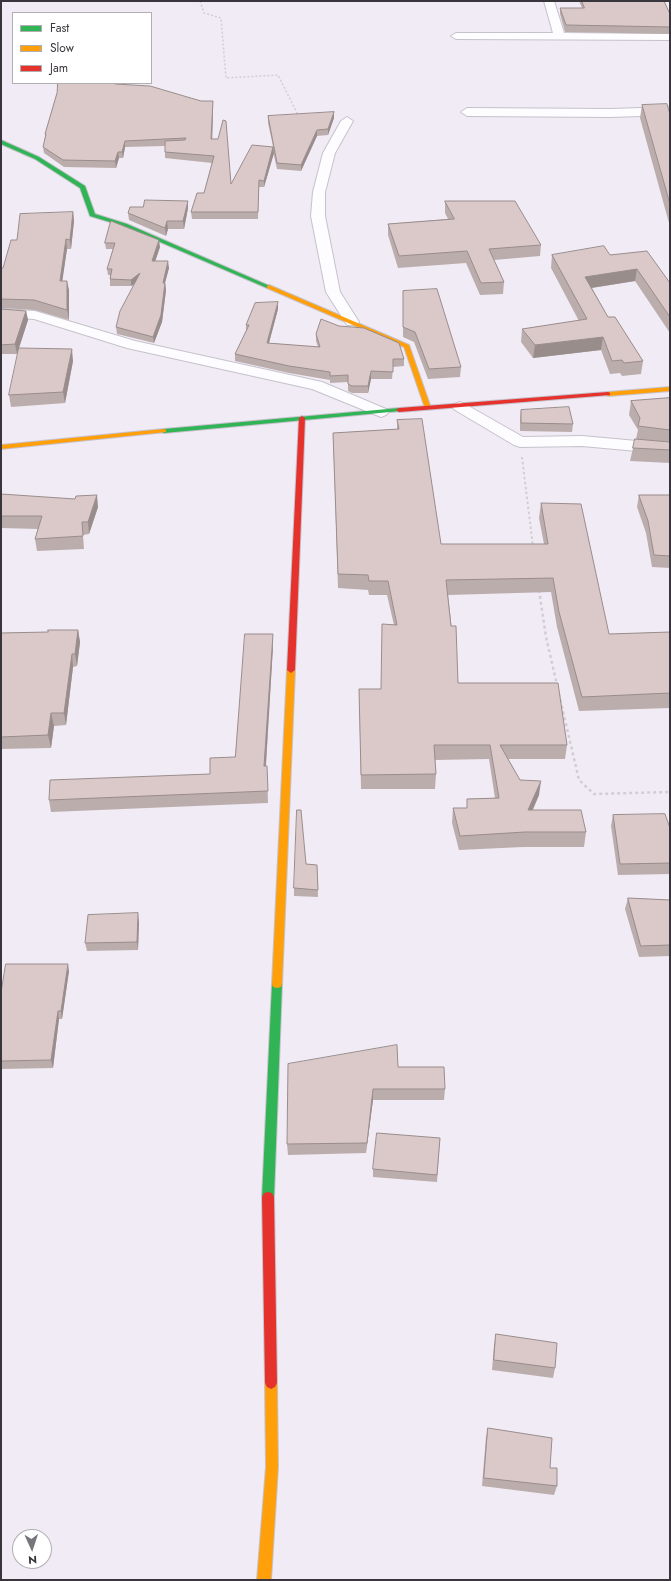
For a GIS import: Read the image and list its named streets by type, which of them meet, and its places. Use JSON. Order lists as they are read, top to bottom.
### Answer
{
  "legend": ["Fast", "Slow", "Jam"],
  "north": "bottom"
}
